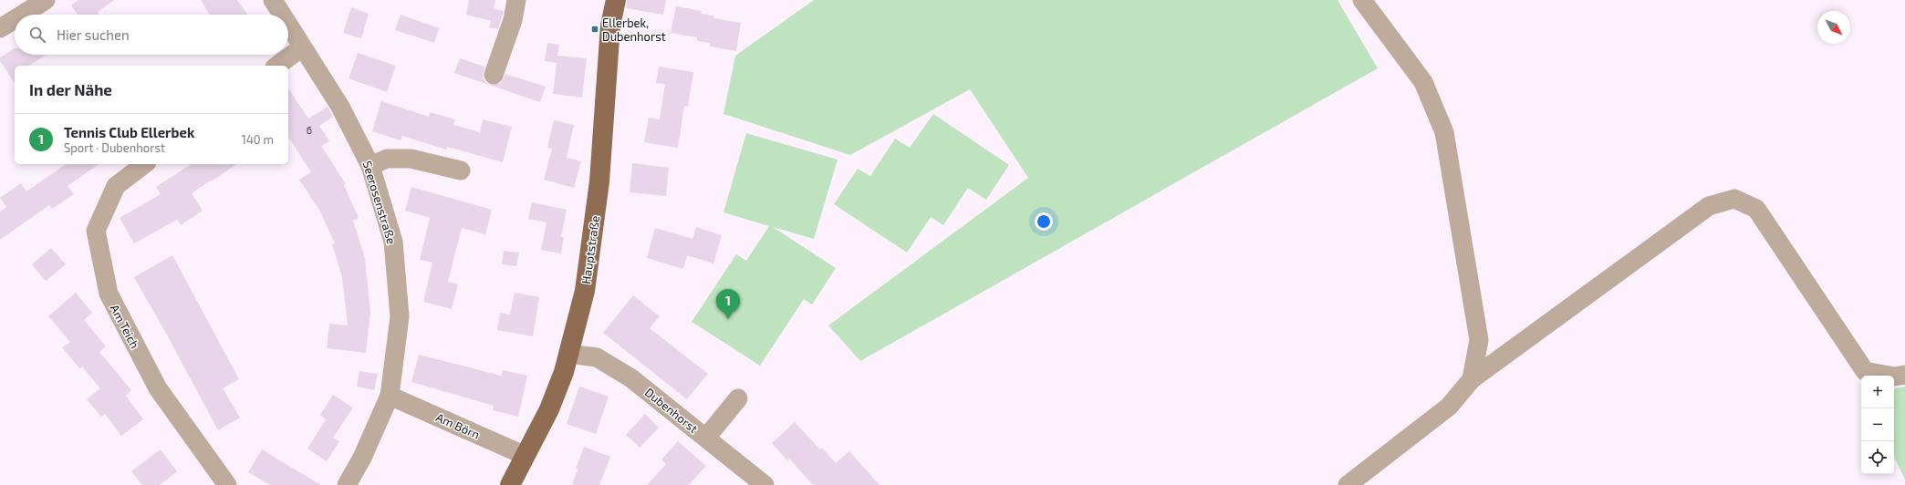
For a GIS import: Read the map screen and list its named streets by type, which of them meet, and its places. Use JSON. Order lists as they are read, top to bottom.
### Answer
{
  "streets": {
    "main road": ["Hauptstraße"],
    "street": [
      "Seerosenstraße",
      "Am Teich",
      "Dubenhorst",
      "Am Börn"
    ]
  },
  "crossings": [
    ["Seerosenstraße", "Am Börn"],
    ["Hauptstraße", "Dubenhorst"],
    ["Hauptstraße", "Am Börn"]
  ],
  "places": {
    "transit": ["Ellerbek, Dubenhorst"]
  },
  "house_numbers": ["6"],
  "north": "bottom right",
  "page": {
    "search": "Hier suchen",
    "heading": "In der Nähe",
    "list": [
      {
        "mark": "1",
        "name": "Tennis Club Ellerbek",
        "note": "Sport · Dubenhorst",
        "value": "140 m"
      }
    ],
    "pins": "1",
    "map_buttons": ["+", "−"]
  }
}
